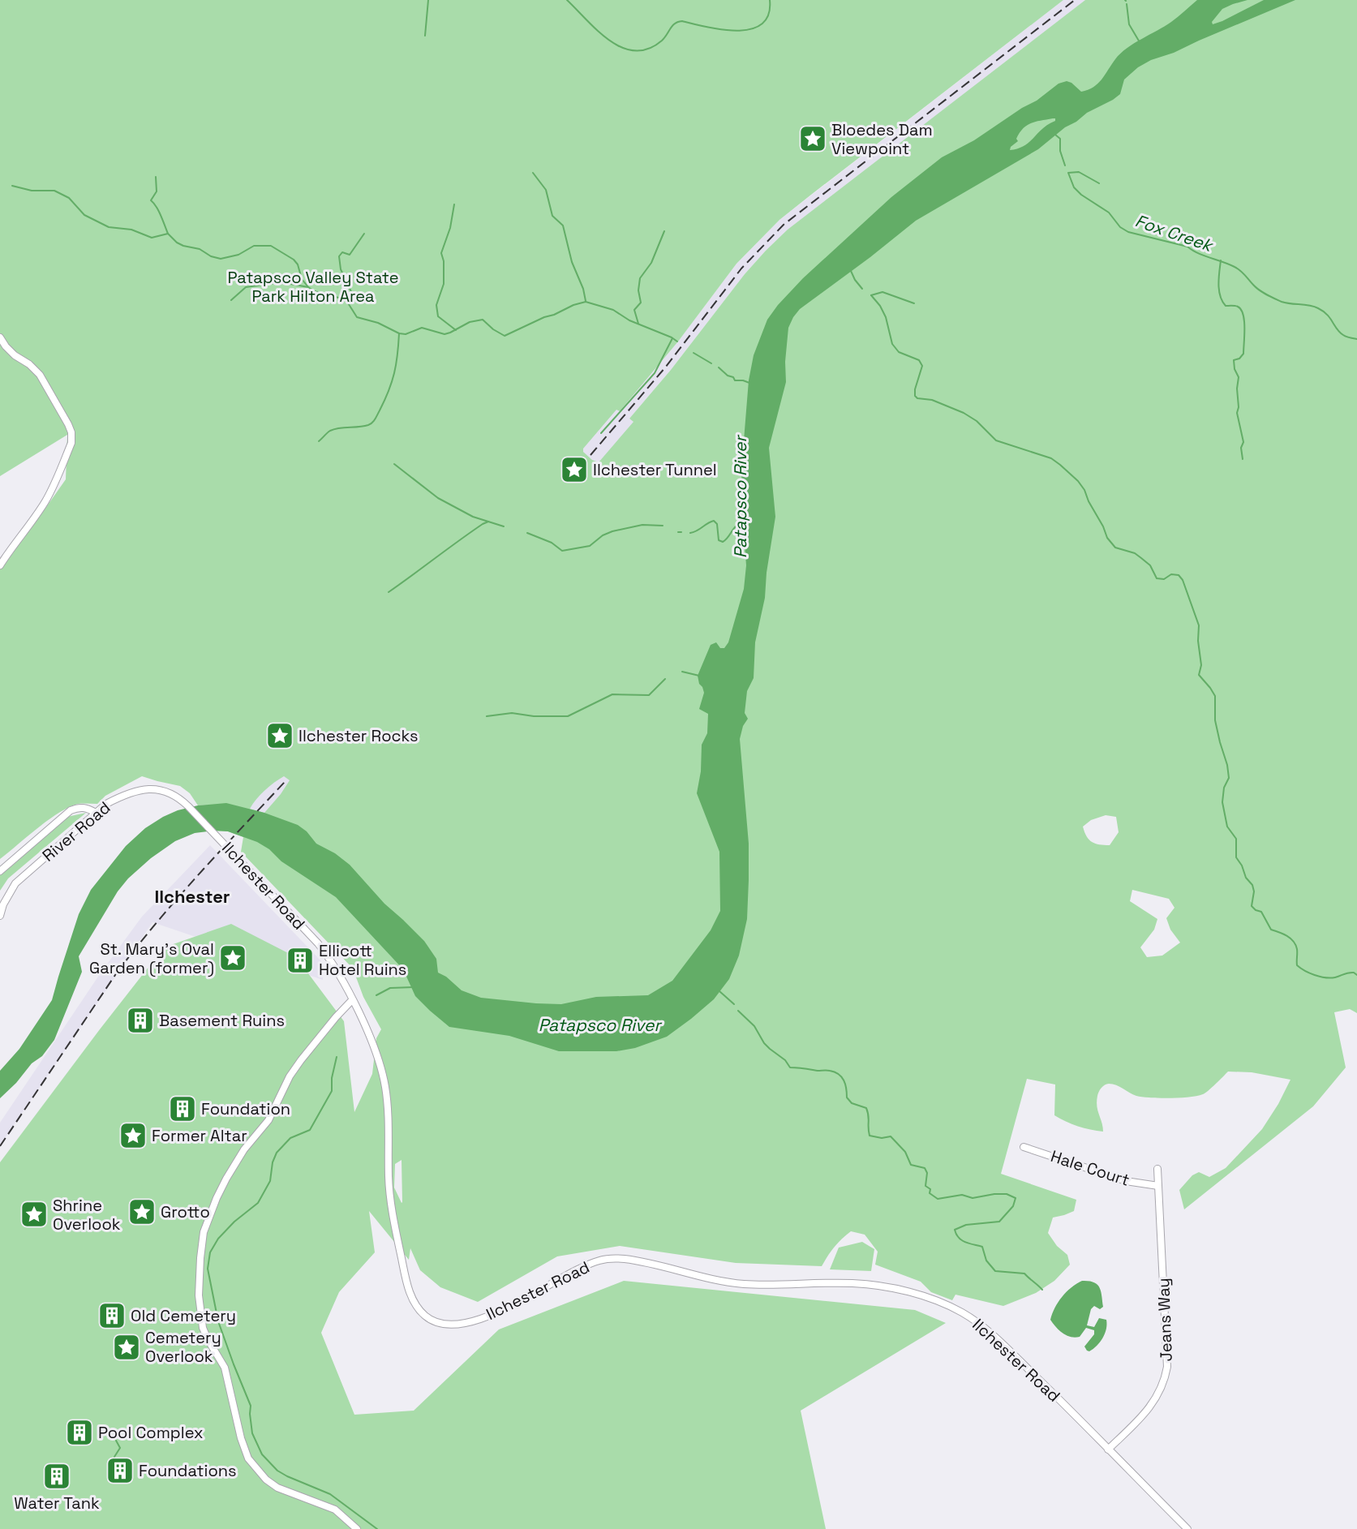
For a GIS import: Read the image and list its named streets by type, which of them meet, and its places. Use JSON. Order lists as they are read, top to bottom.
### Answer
{
  "streets": {
    "street": [
      "River Road",
      "Ilchester Road",
      "Hale Court",
      "Jeans Way"
    ]
  },
  "crossings": [
    ["River Road", "Ilchester Road"],
    ["Ilchester Road", "Jeans Way"],
    ["Hale Court", "Jeans Way"]
  ],
  "districts": ["Ilchester"],
  "water": ["Fox Creek", "Patapsco River"],
  "parks": ["Patapsco Valley State Park Hilton Area"],
  "places": {
    "place": [
      "Bloedes Dam Viewpoint",
      "Ilchester Tunnel",
      "Ilchester Rocks",
      "St. Mary's Oval Garden (former)",
      "Former Altar",
      "Grotto",
      "Shrine Overlook",
      "Cemetery Overlook"
    ],
    "building": [
      "Ellicott Hotel Ruins",
      "Basement Ruins",
      "Foundation",
      "Old Cemetery",
      "Pool Complex",
      "Foundations",
      "Water Tank"
    ]
  }
}
